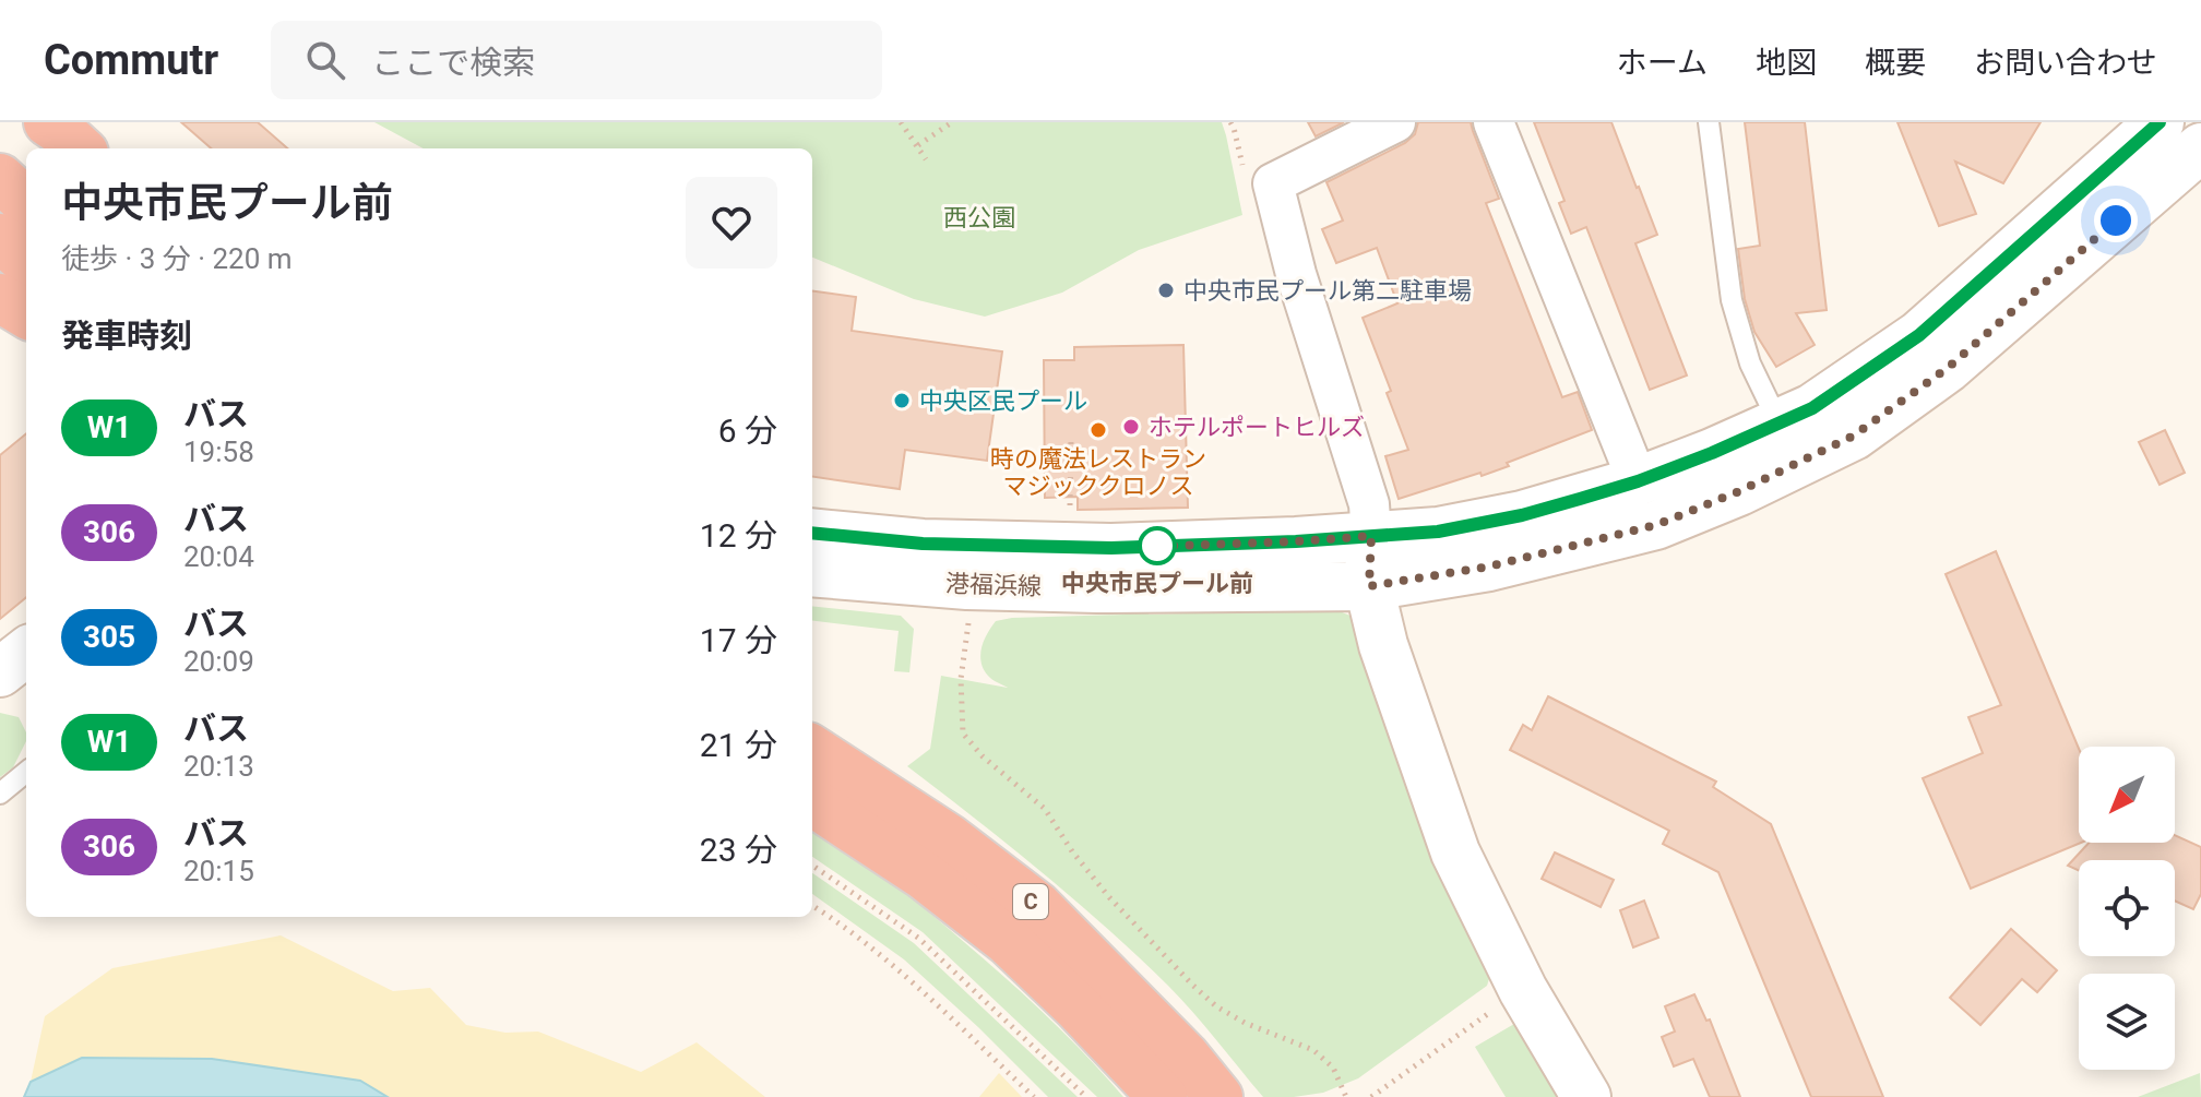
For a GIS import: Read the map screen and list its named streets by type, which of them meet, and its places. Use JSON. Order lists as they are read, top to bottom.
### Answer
{
  "streets": {
    "highway": ["C"],
    "street": ["港福浜線"]
  },
  "parks": ["西公園"],
  "places": [
    "中央市民プール第二駐車場",
    "中央区民プール",
    "ホテルポートヒルズ",
    "時の魔法レストラン マジッククロノス",
    "中央市民プール前"
  ],
  "lines": ["bus line W1"],
  "north": "bottom left",
  "page": {
    "header": "Commutr",
    "search": "ここで検索",
    "nav": [
      "ホーム",
      "地図",
      "概要",
      "お問い合わせ"
    ],
    "heading": [
      ["中央市民プール前", "徒歩 · 3 分 · 220 m"],
      "発車時刻"
    ],
    "list": [
      {
        "mark": "W1",
        "name": "バス",
        "note": "19:58",
        "value": "6 分"
      },
      {
        "mark": "306",
        "name": "バス",
        "note": "20:04",
        "value": "12 分"
      },
      {
        "mark": "305",
        "name": "バス",
        "note": "20:09",
        "value": "17 分"
      },
      {
        "mark": "W1",
        "name": "バス",
        "note": "20:13",
        "value": "21 分"
      },
      {
        "mark": "306",
        "name": "バス",
        "note": "20:15",
        "value": "23 分"
      }
    ]
  }
}
